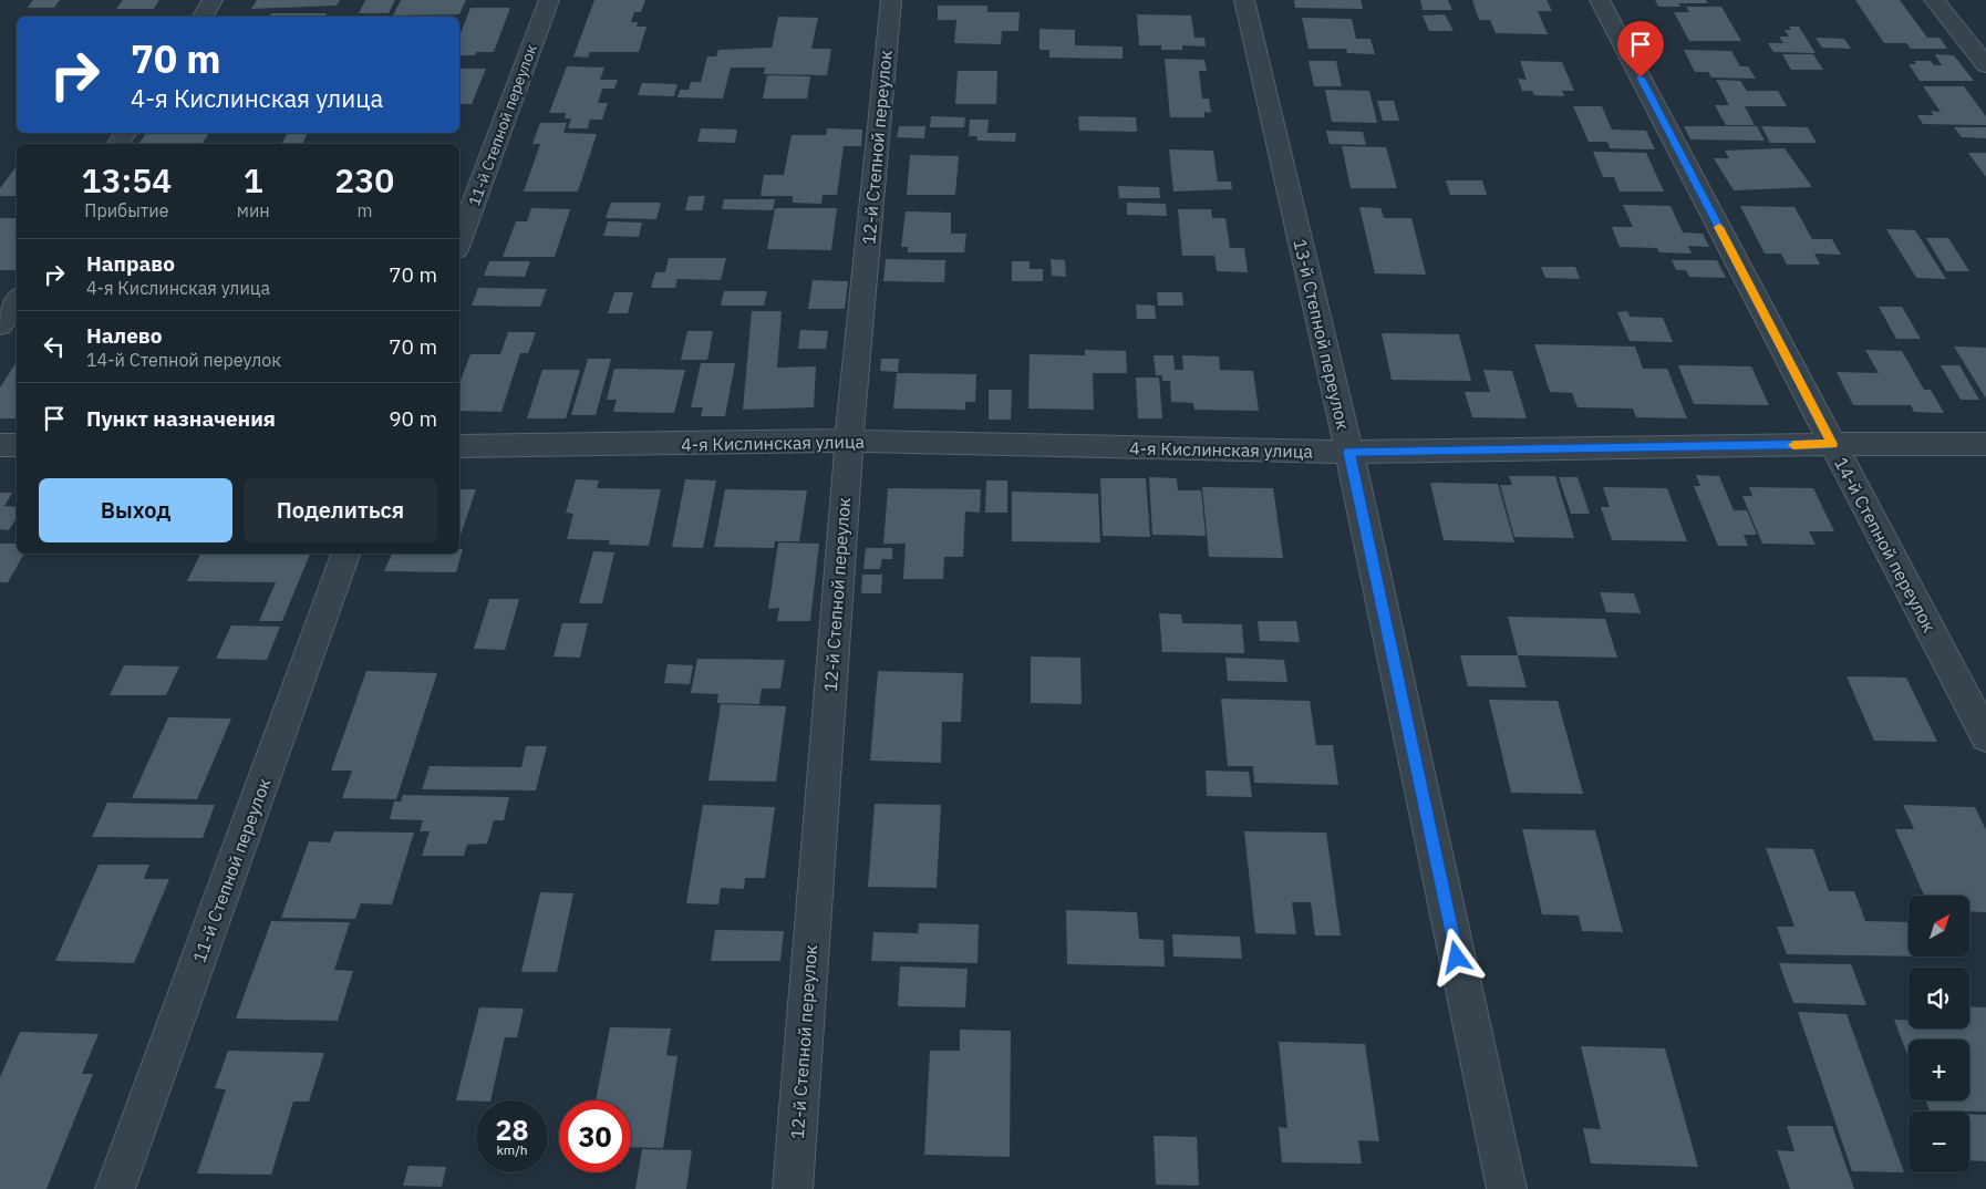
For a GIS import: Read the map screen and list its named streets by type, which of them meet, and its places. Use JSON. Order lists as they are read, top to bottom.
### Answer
{
  "streets": {
    "street": [
      "11-й Степной переулок",
      "12-й Степной переулок",
      "13-й Степной переулок",
      "4-я Кислинская улица",
      "14-й Степной переулок"
    ]
  },
  "crossings": [
    ["12-й Степной переулок", "4-я Кислинская улица"],
    ["13-й Степной переулок", "4-я Кислинская улица"],
    ["4-я Кислинская улица", "14-й Степной переулок"]
  ],
  "north": "top right",
  "page": {
    "turn": ["70 m", "4-я Кислинская улица"],
    "eta": [
      "13:54",
      "Прибытие",
      "1",
      "мин",
      "230",
      "m"
    ],
    "list": [
      {
        "name": "Направо",
        "note": "4-я Кислинская улица",
        "value": "70 m"
      },
      {
        "name": "Налево",
        "note": "14-й Степной переулок",
        "value": "70 m"
      },
      {
        "name": "Пункт назначения",
        "value": "90 m"
      }
    ],
    "buttons": ["Выход", "Поделиться"],
    "map_buttons": ["+", "−"],
    "speed": "28 km/h",
    "limit": "30"
  }
}
